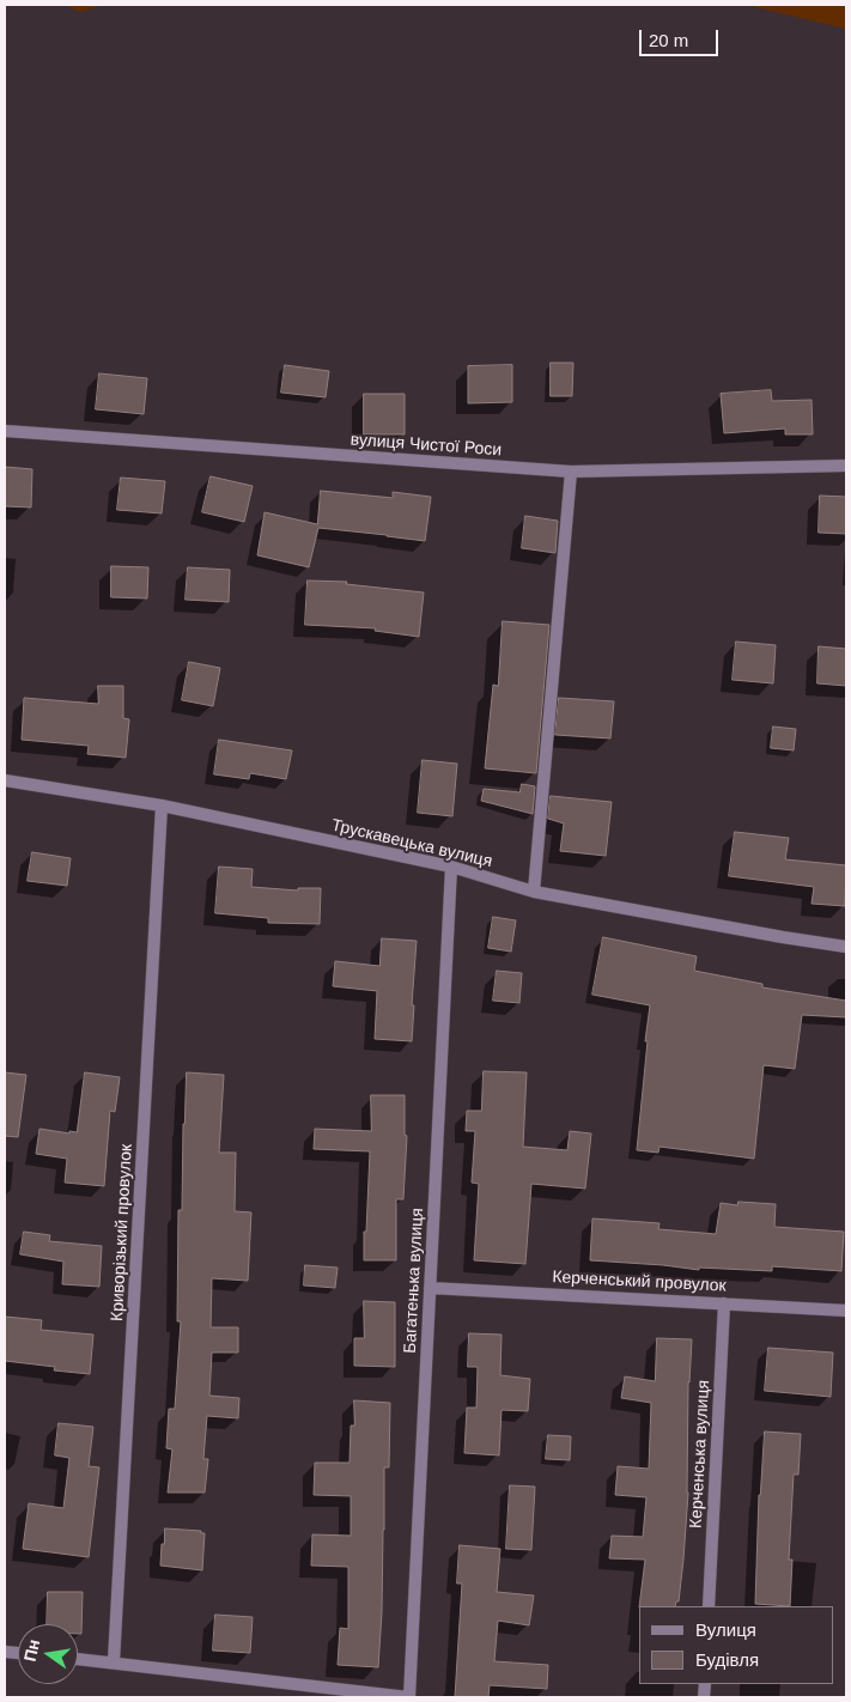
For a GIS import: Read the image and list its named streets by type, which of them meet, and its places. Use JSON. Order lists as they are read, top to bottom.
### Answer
{
  "streets": {
    "street": [
      "вулиця Чистої Роси",
      "Трускавецька вулиця",
      "Криворізький провулок",
      "Багатенька вулиця",
      "Керченський провулок",
      "Керченська вулиця"
    ]
  },
  "crossings": [
    ["Трускавецька вулиця", "Криворізький провулок"],
    ["Трускавецька вулиця", "Багатенька вулиця"],
    ["Багатенька вулиця", "Керченський провулок"],
    ["Керченський провулок", "Керченська вулиця"]
  ],
  "legend": ["Вулиця", "Будівля"],
  "scale_bar": "20 m",
  "north": "left"
}
